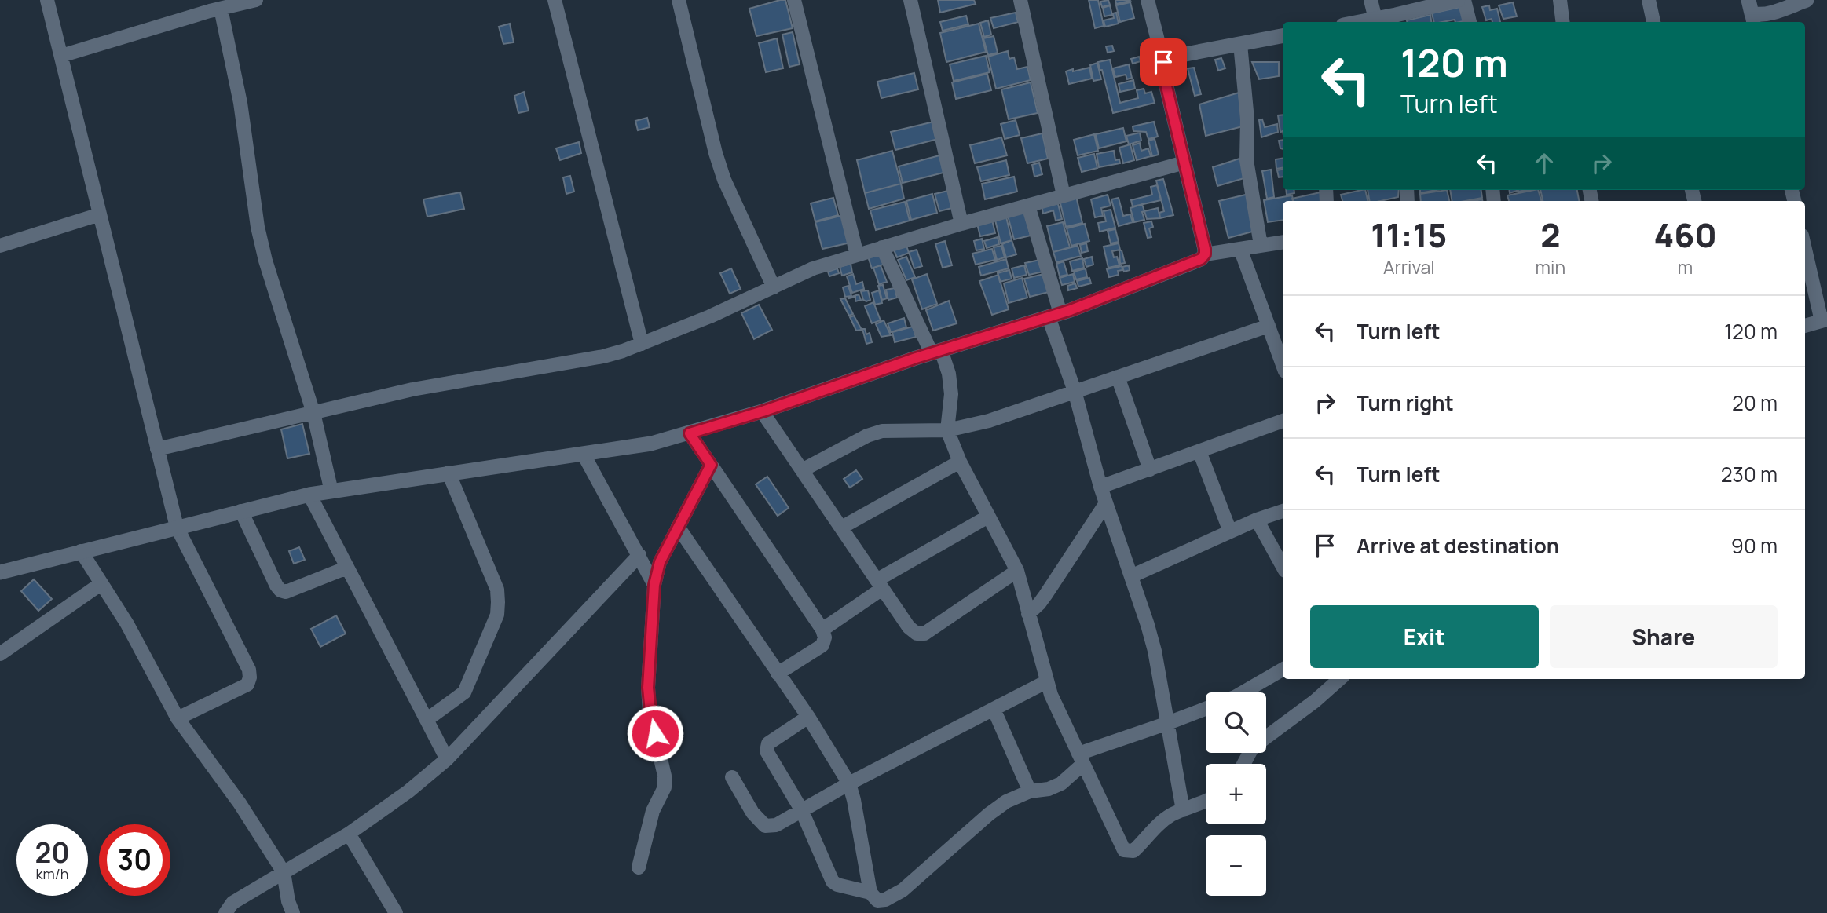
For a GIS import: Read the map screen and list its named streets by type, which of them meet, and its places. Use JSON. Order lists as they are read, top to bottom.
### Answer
{
  "page": {
    "turn": ["120 m", "Turn left"],
    "eta": [
      "11:15",
      "Arrival",
      "2",
      "min",
      "460",
      "m"
    ],
    "list": [
      {
        "name": "Turn left",
        "value": "120 m"
      },
      {
        "name": "Turn right",
        "value": "20 m"
      },
      {
        "name": "Turn left",
        "value": "230 m"
      },
      {
        "name": "Arrive at destination",
        "value": "90 m"
      }
    ],
    "buttons": ["Exit", "Share"],
    "map_buttons": ["+", "−"],
    "speed": "20 km/h",
    "limit": "30"
  }
}
